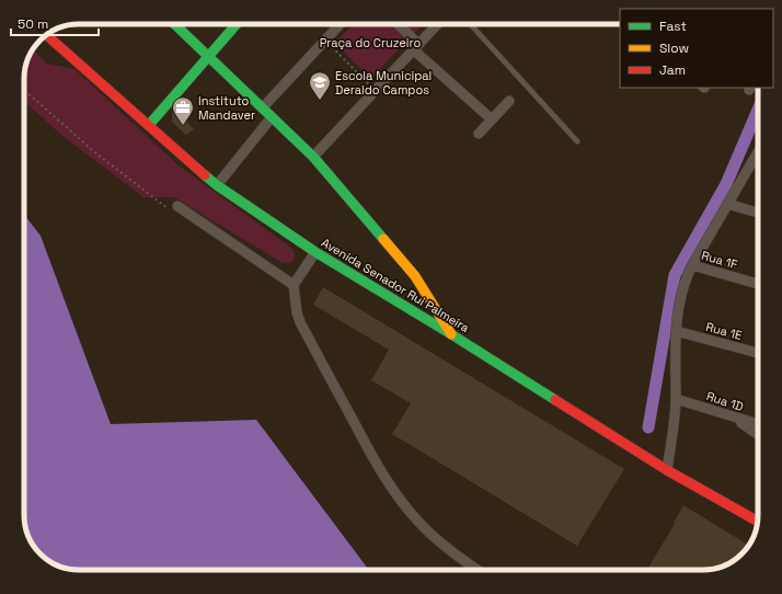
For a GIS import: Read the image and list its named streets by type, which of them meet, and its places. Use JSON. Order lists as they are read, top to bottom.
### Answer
{
  "streets": {
    "main road": ["Avenida Senador Rui Palmeira"],
    "street": ["Rua 1F", "Rua 1E", "Rua 1D"]
  },
  "parks": ["Praça do Cruzeiro"],
  "places": {
    "school or university": ["Escola Municipal Deraldo Campos"],
    "office": ["Instituto Mandaver"]
  },
  "legend": ["Fast", "Slow", "Jam"],
  "scale_bar": "50 m"
}
